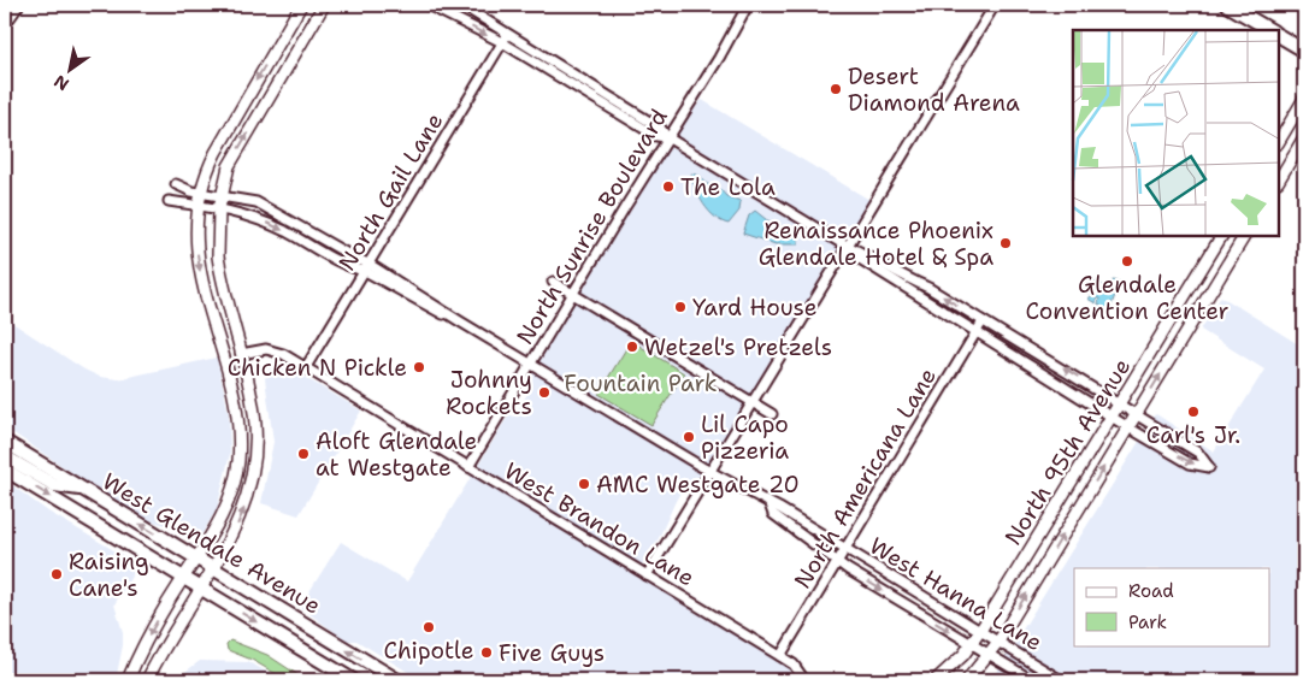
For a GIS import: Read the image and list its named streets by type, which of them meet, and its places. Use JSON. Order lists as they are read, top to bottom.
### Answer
{
  "streets": {
    "main road": ["West Glendale Avenue"],
    "street": [
      "North Gail Lane",
      "North Sunrise Boulevard",
      "North 95th Avenue",
      "North Americana Lane",
      "West Brandon Lane",
      "West Hanna Lane"
    ]
  },
  "crossings": [
    ["North Gail Lane", "West Brandon Lane"],
    ["North Gail Lane", "West Hanna Lane"],
    ["North Sunrise Boulevard", "West Brandon Lane"],
    ["North Sunrise Boulevard", "West Hanna Lane"],
    ["North 95th Avenue", "West Hanna Lane"],
    ["North Americana Lane", "West Brandon Lane"],
    ["North Americana Lane", "West Hanna Lane"]
  ],
  "parks": ["Fountain Park"],
  "places": [
    "Desert Diamond Arena",
    "The Lola",
    "Renaissance Phoenix Glendale Hotel & Spa",
    "Glendale Convention Center",
    "Yard House",
    "Wetzel's Pretzels",
    "Chicken N Pickle",
    "Johnny Rockets",
    "Carl's Jr.",
    "Lil Capo Pizzeria",
    "Aloft Glendale at Westgate",
    "AMC Westgate 20",
    "Raising Cane's",
    "Chipotle",
    "Five Guys"
  ],
  "legend": ["Road", "Park"],
  "north": "bottom left"
}
